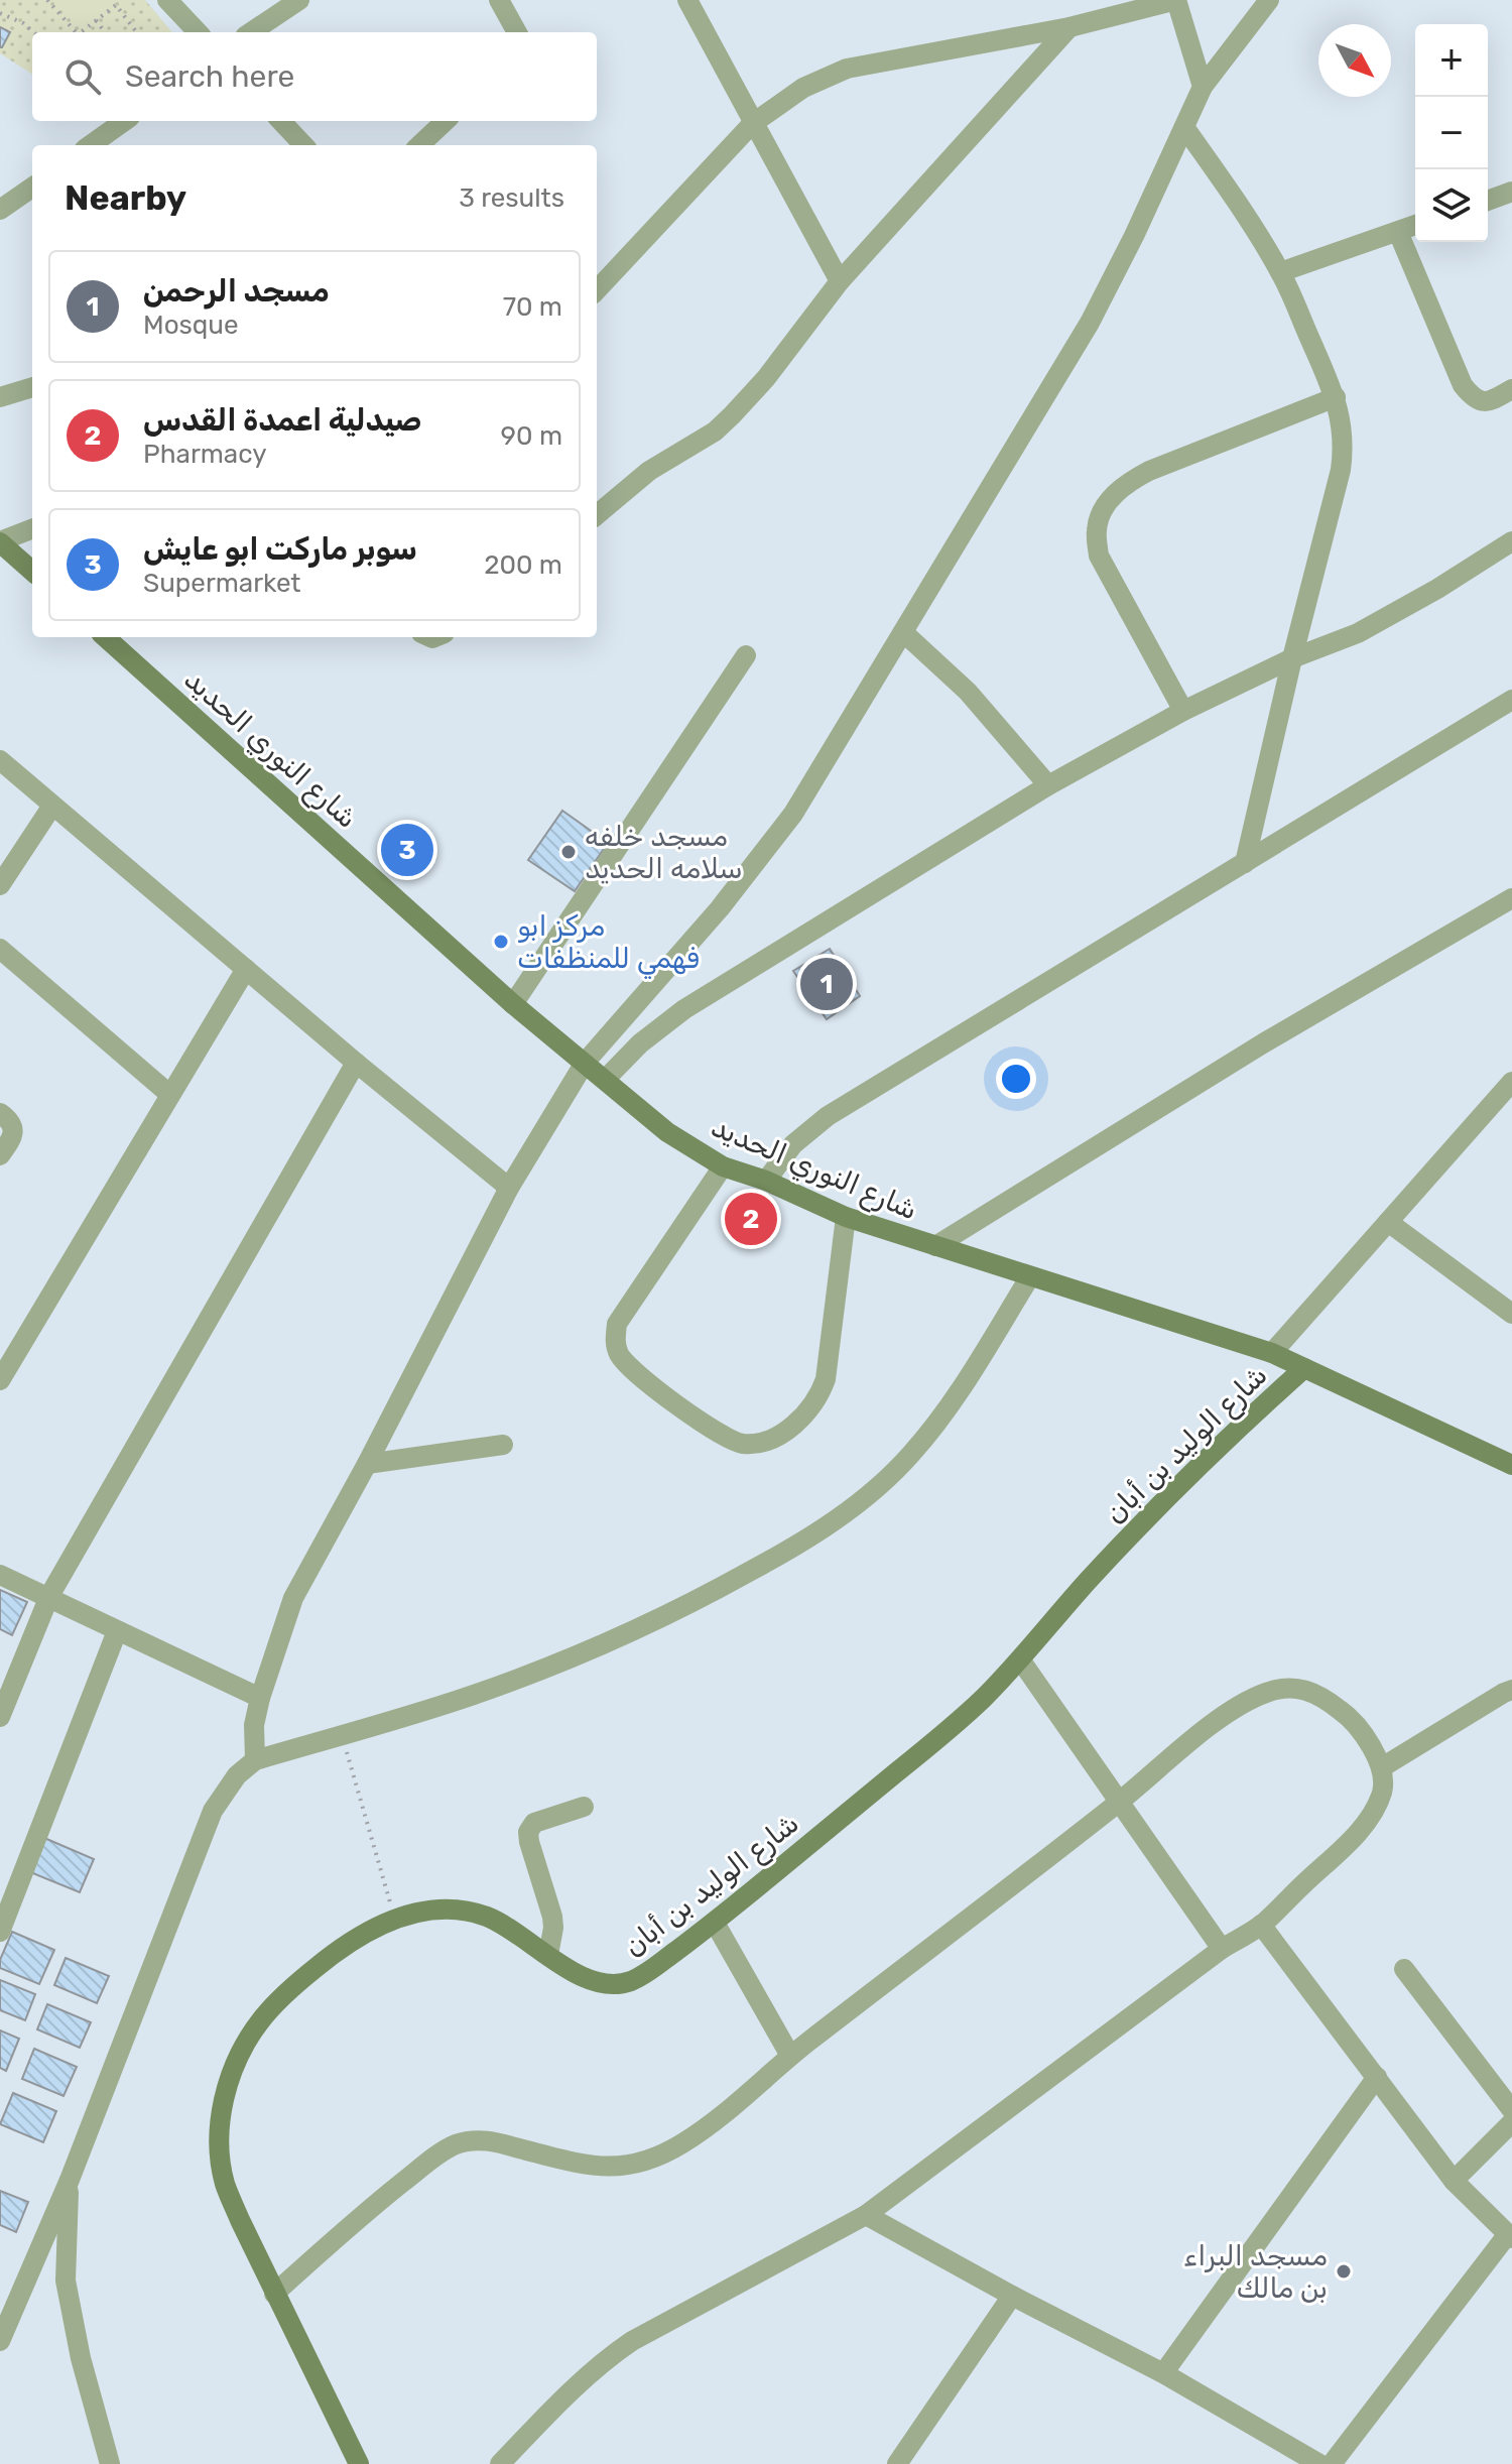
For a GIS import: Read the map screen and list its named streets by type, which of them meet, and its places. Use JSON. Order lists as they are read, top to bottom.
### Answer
{
  "streets": {
    "street": ["شارع النوري الحديد", "شارع الوليد بن أبان"]
  },
  "crossings": [
    ["شارع النوري الحديد", "شارع الوليد بن أبان"]
  ],
  "places": ["مسجد خلفه سلامه الحديد", "مركز ابو فهمي للمنظفات", "مسجد البراء بن مالك"],
  "north": "bottom right",
  "page": {
    "map_buttons": ["+", "−"],
    "search": "Search here",
    "heading": ["Nearby", "3 results"],
    "list": [
      {
        "mark": "1",
        "name": "مسجد الرحمن",
        "note": "Mosque",
        "value": "70 m"
      },
      {
        "mark": "2",
        "name": "صيدلية اعمدة القدس",
        "note": "Pharmacy",
        "value": "90 m"
      },
      {
        "mark": "3",
        "name": "سوبر ماركت ابو عايش",
        "note": "Supermarket",
        "value": "200 m"
      }
    ],
    "pins": ["3", "1", "2"]
  }
}
